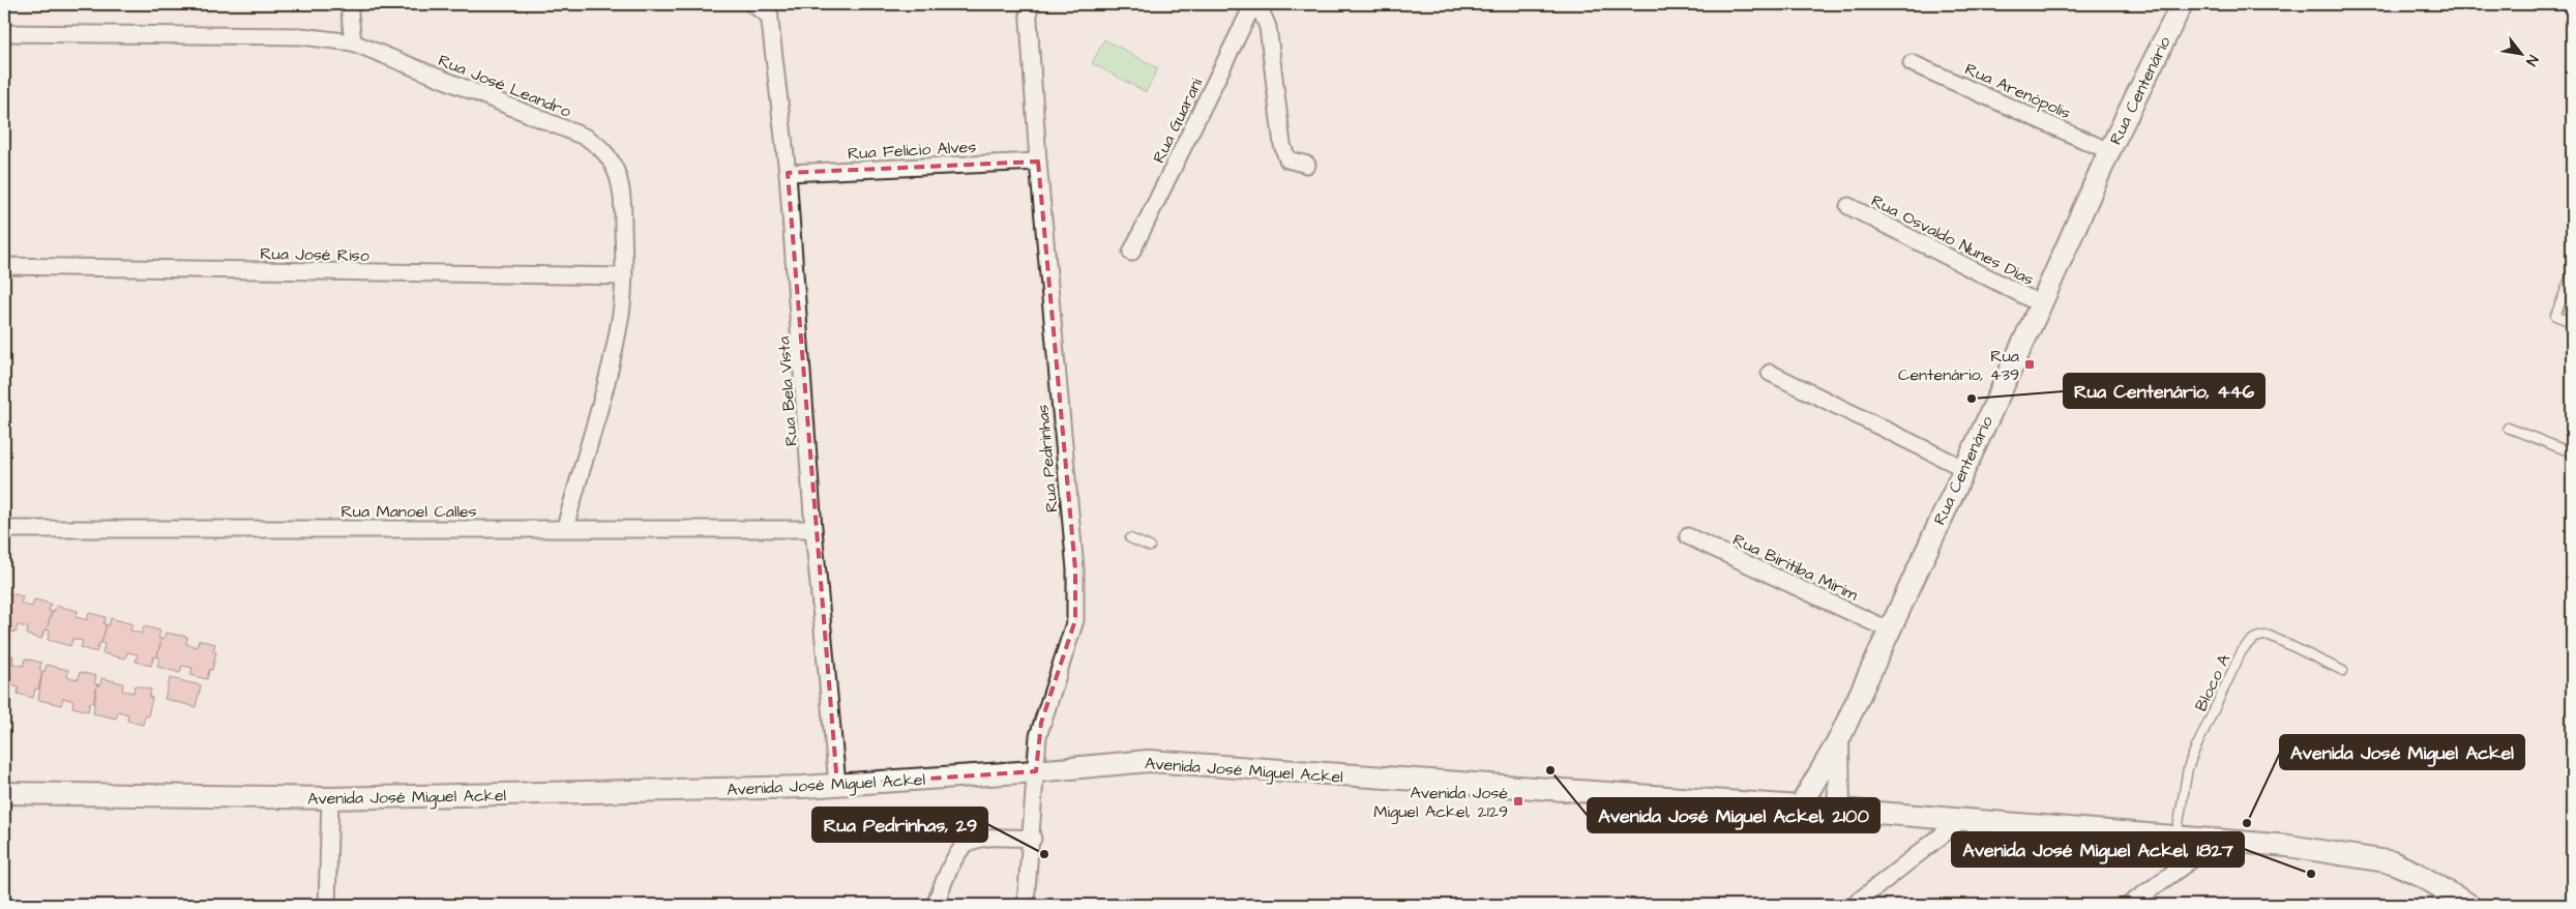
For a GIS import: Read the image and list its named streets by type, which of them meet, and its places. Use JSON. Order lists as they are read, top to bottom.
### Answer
{
  "streets": {
    "street": [
      "Rua José Leandro",
      "Rua Arenópolis",
      "Rua Centenário",
      "Rua Guarani",
      "Rua Felicio Alves",
      "Rua Osvaldo Nunes Dias",
      "Rua José Riso",
      "Rua Bela Vista",
      "Rua Pedrinhas",
      "Rua Manoel Calles",
      "Rua Biritiba Mirim",
      "Avenida José Miguel Ackel"
    ],
    "lane": ["Bloco A"]
  },
  "crossings": [
    ["Rua José Leandro", "Rua José Riso"],
    ["Rua José Leandro", "Rua Manoel Calles"],
    ["Rua Arenópolis", "Rua Centenário"],
    ["Rua Centenário", "Rua Osvaldo Nunes Dias"],
    ["Rua Centenário", "Rua Biritiba Mirim"],
    ["Rua Centenário", "Avenida José Miguel Ackel"],
    ["Rua Felicio Alves", "Rua Bela Vista"],
    ["Rua Felicio Alves", "Rua Pedrinhas"],
    ["Rua Bela Vista", "Rua Manoel Calles"],
    ["Rua Bela Vista", "Avenida José Miguel Ackel"],
    ["Rua Pedrinhas", "Avenida José Miguel Ackel"],
    ["Bloco A", "Avenida José Miguel Ackel"]
  ],
  "places": {
    "transit": ["Rua Centenário, 439", "Avenida José Miguel Ackel, 2129"],
    "other": [
      "Rua Centenário, 446",
      "Avenida José Miguel Ackel, 2100",
      "Avenida José Miguel Ackel",
      "Rua Pedrinhas, 29",
      "Avenida José Miguel Ackel, 1827"
    ]
  },
  "north": "bottom right"
}
